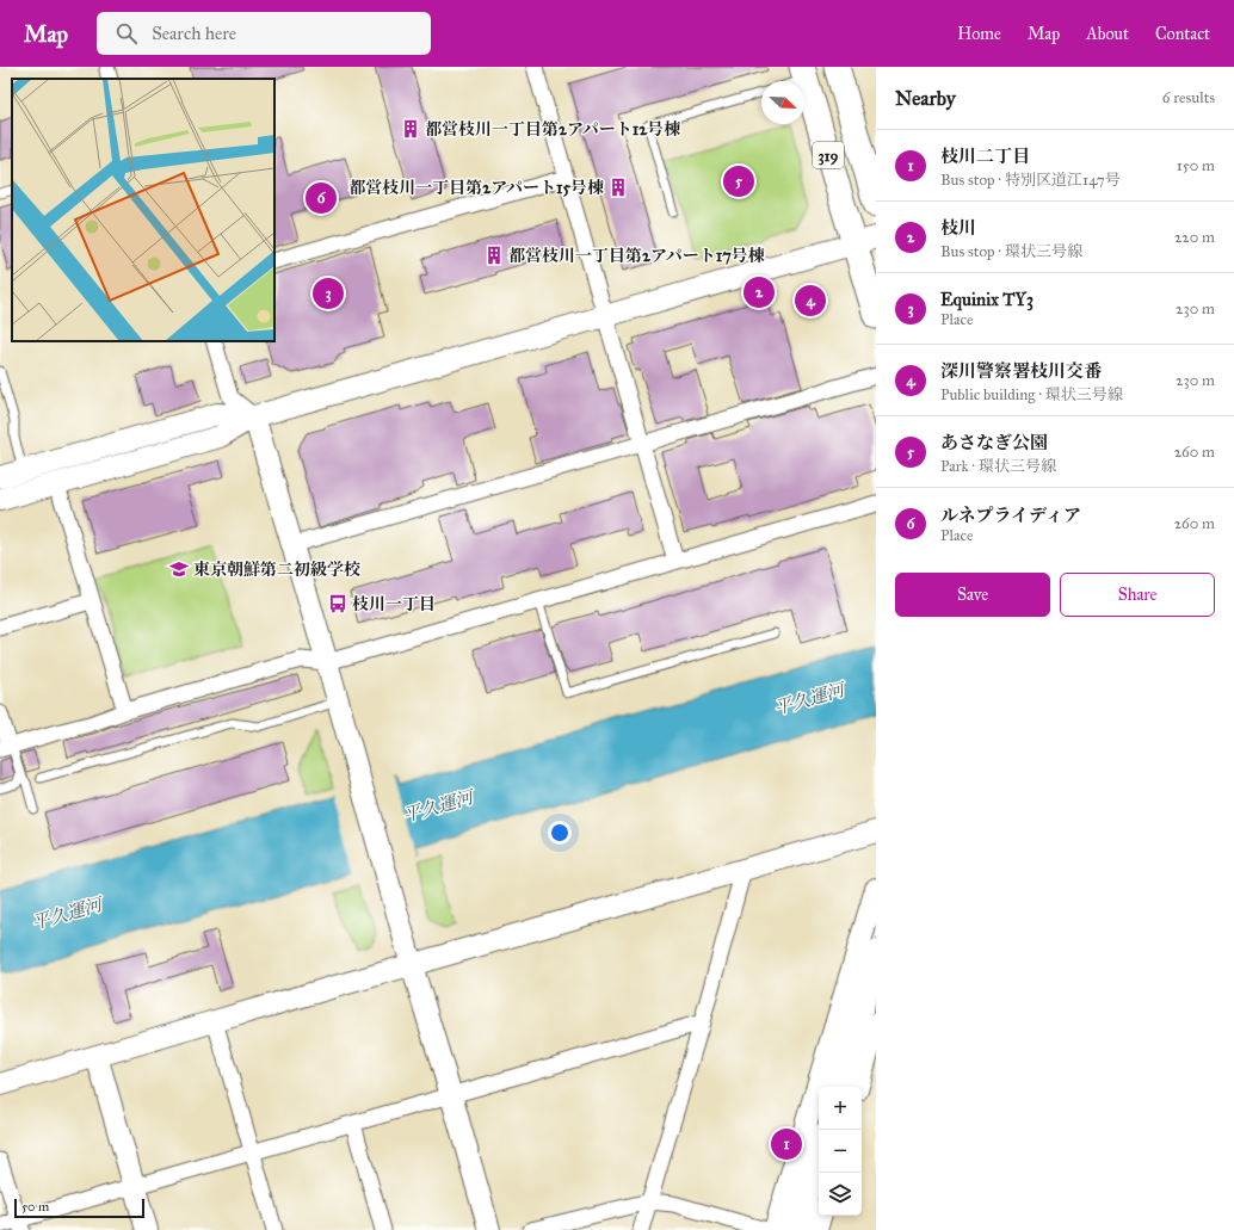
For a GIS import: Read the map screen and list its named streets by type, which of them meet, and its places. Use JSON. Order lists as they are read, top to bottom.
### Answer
{
  "streets": {
    "main road": ["319"]
  },
  "water": ["平久運河"],
  "places": {
    "building": ["都営枝川一丁目第2アパート12号棟", "都営枝川一丁目第2アパート15号棟", "都営枝川一丁目第2アパート17号棟"],
    "school or university": ["東京朝鮮第二初級学校"],
    "bus stop": ["枝川一丁目"]
  },
  "scale_bar": "50 m",
  "north": "bottom right",
  "page": {
    "header": "Map",
    "search": "Search here",
    "nav": [
      "Home",
      "Map",
      "About",
      "Contact"
    ],
    "heading": ["Nearby", "6 results"],
    "list": [
      {
        "mark": "1",
        "name": "枝川二丁目",
        "note": "Bus stop · 特別区道江147号",
        "value": "150 m"
      },
      {
        "mark": "2",
        "name": "枝川",
        "note": "Bus stop · 環状三号線",
        "value": "220 m"
      },
      {
        "mark": "3",
        "name": "Equinix TY3",
        "note": "Place",
        "value": "230 m"
      },
      {
        "mark": "4",
        "name": "深川警察署枝川交番",
        "note": "Public building · 環状三号線",
        "value": "230 m"
      },
      {
        "mark": "5",
        "name": "あさなぎ公園",
        "note": "Park · 環状三号線",
        "value": "260 m"
      },
      {
        "mark": "6",
        "name": "ルネプライディア",
        "note": "Place",
        "value": "260 m"
      }
    ],
    "pins": [
      "5",
      "6",
      "2",
      "3",
      "4",
      "1"
    ],
    "buttons": ["Save", "Share"],
    "map_buttons": ["+", "−"],
    "scale": "50 m"
  }
}
